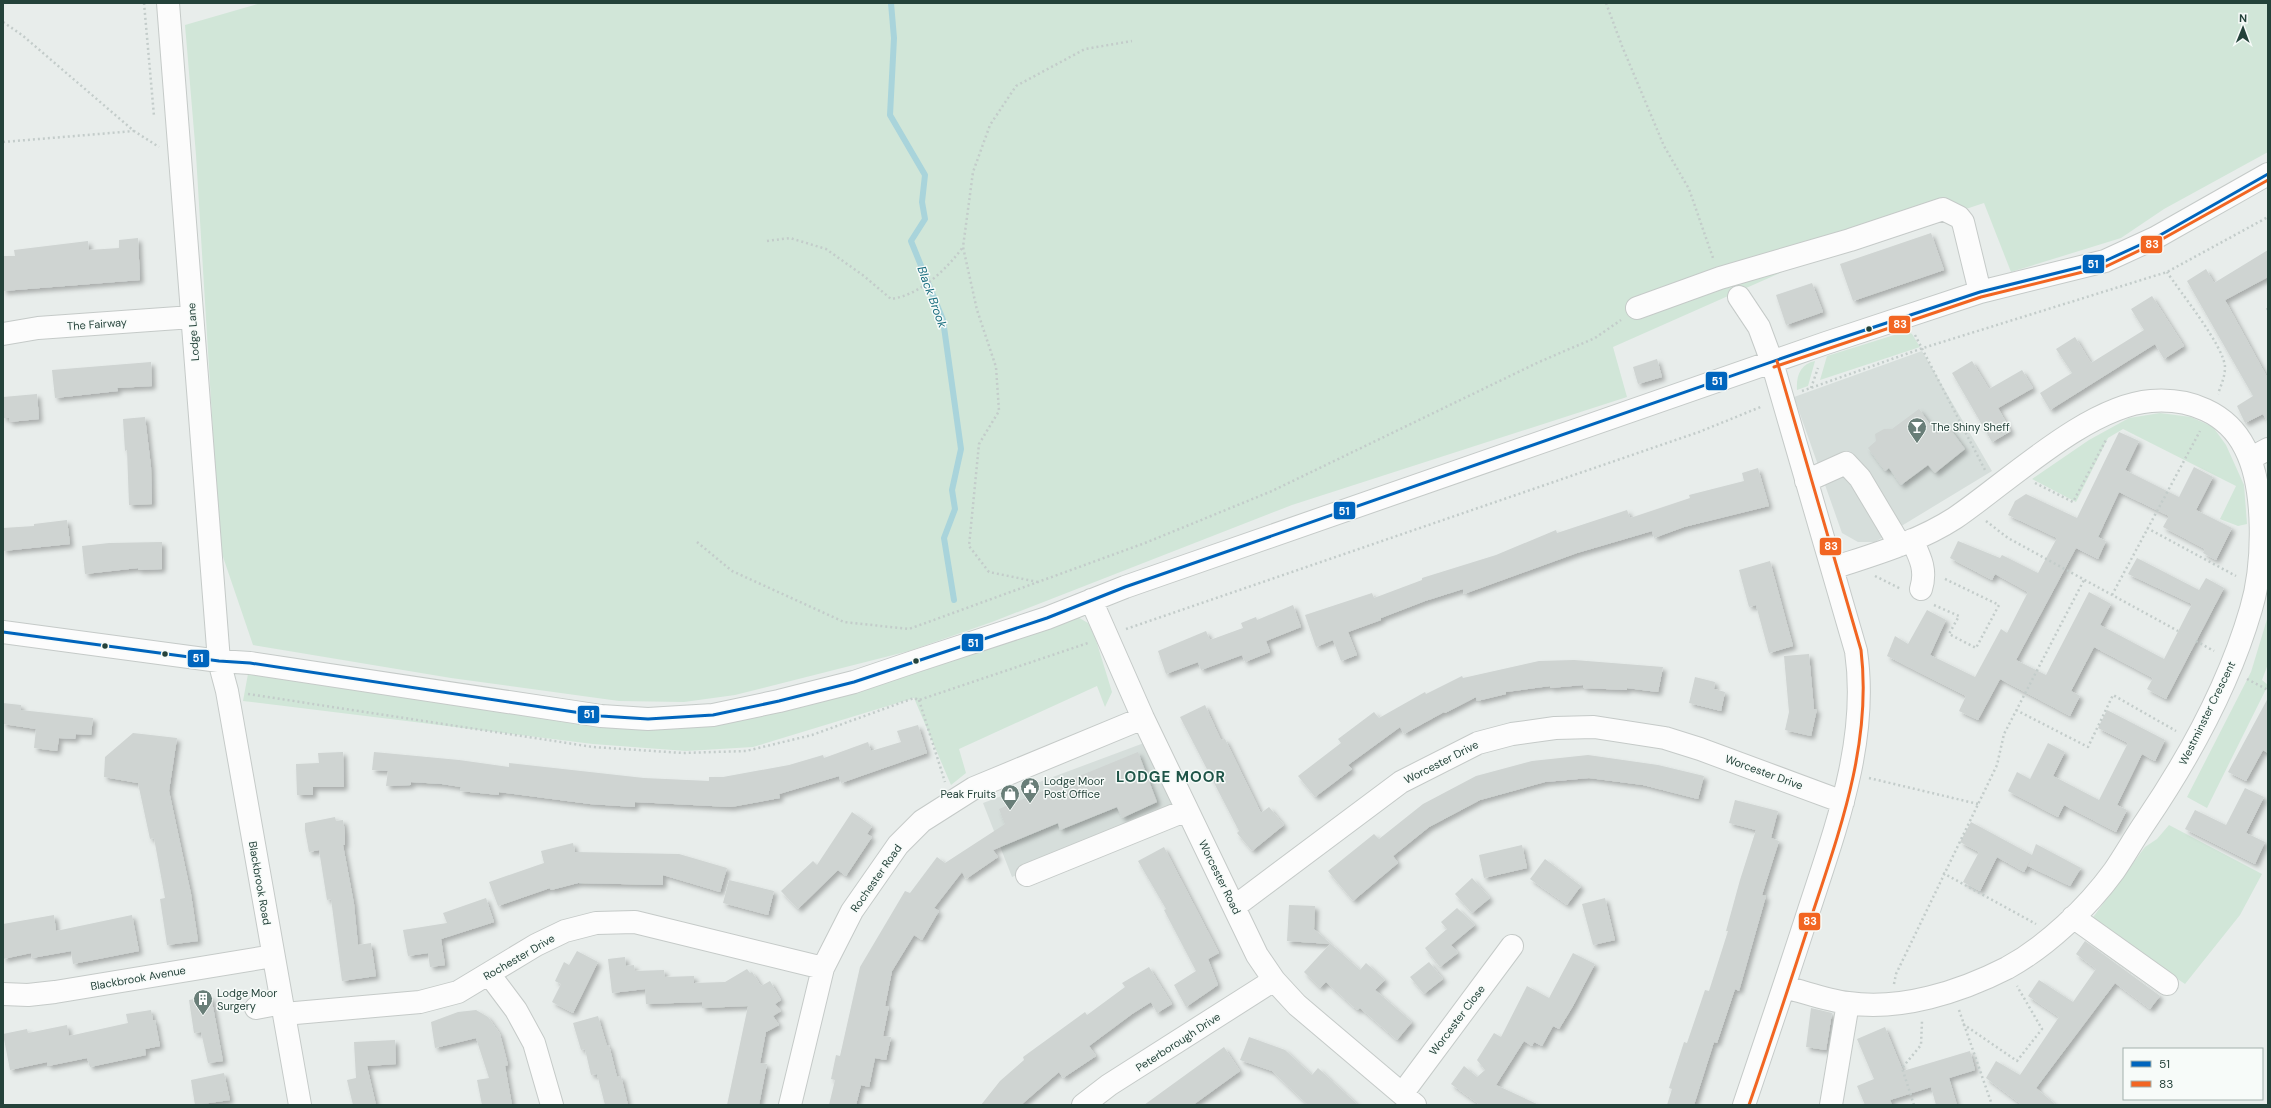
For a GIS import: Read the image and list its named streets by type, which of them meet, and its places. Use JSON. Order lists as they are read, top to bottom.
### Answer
{
  "streets": {
    "street": [
      "The Fairway",
      "Lodge Lane",
      "Westminster Crescent",
      "Worcester Drive",
      "Worcester Road",
      "Rochester Road",
      "Blackbrook Road",
      "Rochester Drive",
      "Blackbrook Avenue",
      "Worcester Close",
      "Peterborough Drive"
    ]
  },
  "crossings": [
    ["The Fairway", "Lodge Lane"],
    ["Lodge Lane", "Blackbrook Road"],
    ["Worcester Drive", "Worcester Road"],
    ["Worcester Road", "Rochester Road"],
    ["Worcester Road", "Worcester Close"],
    ["Worcester Road", "Peterborough Drive"],
    ["Rochester Road", "Rochester Drive"],
    ["Blackbrook Road", "Rochester Drive"],
    ["Blackbrook Road", "Blackbrook Avenue"]
  ],
  "districts": ["LODGE MOOR"],
  "water": ["Black Brook"],
  "places": {
    "bar": ["The Shiny Sheff"],
    "public building": ["Lodge Moor Post Office"],
    "shop": ["Peak Fruits"],
    "building": ["Lodge Moor Surgery"]
  },
  "lines": ["transit line 51", "transit line 83"],
  "legend": ["51", "83"],
  "north": "top"
}
